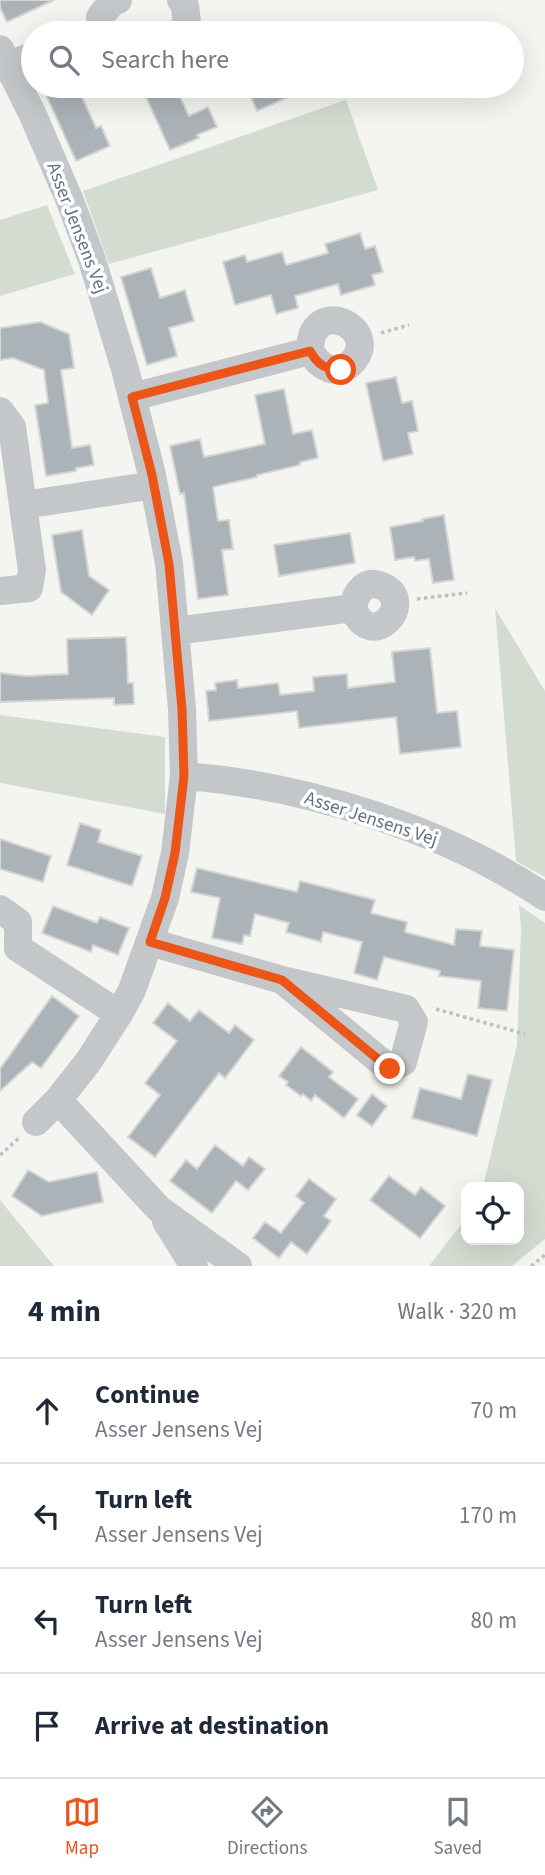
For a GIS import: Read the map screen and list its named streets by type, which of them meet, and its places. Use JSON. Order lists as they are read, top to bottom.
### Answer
{
  "streets": {
    "street": ["Asser Jensens Vej"]
  },
  "page": {
    "search": "Search here",
    "heading": ["4 min", "Walk · 320 m"],
    "list": [
      ["Continue", "Asser Jensens Vej", "70 m"],
      ["Turn left", "Asser Jensens Vej", "170 m"],
      ["Turn left", "Asser Jensens Vej", "80 m"],
      "Arrive at destination"
    ],
    "nav": ["Map", "Directions", "Saved"]
  }
}
